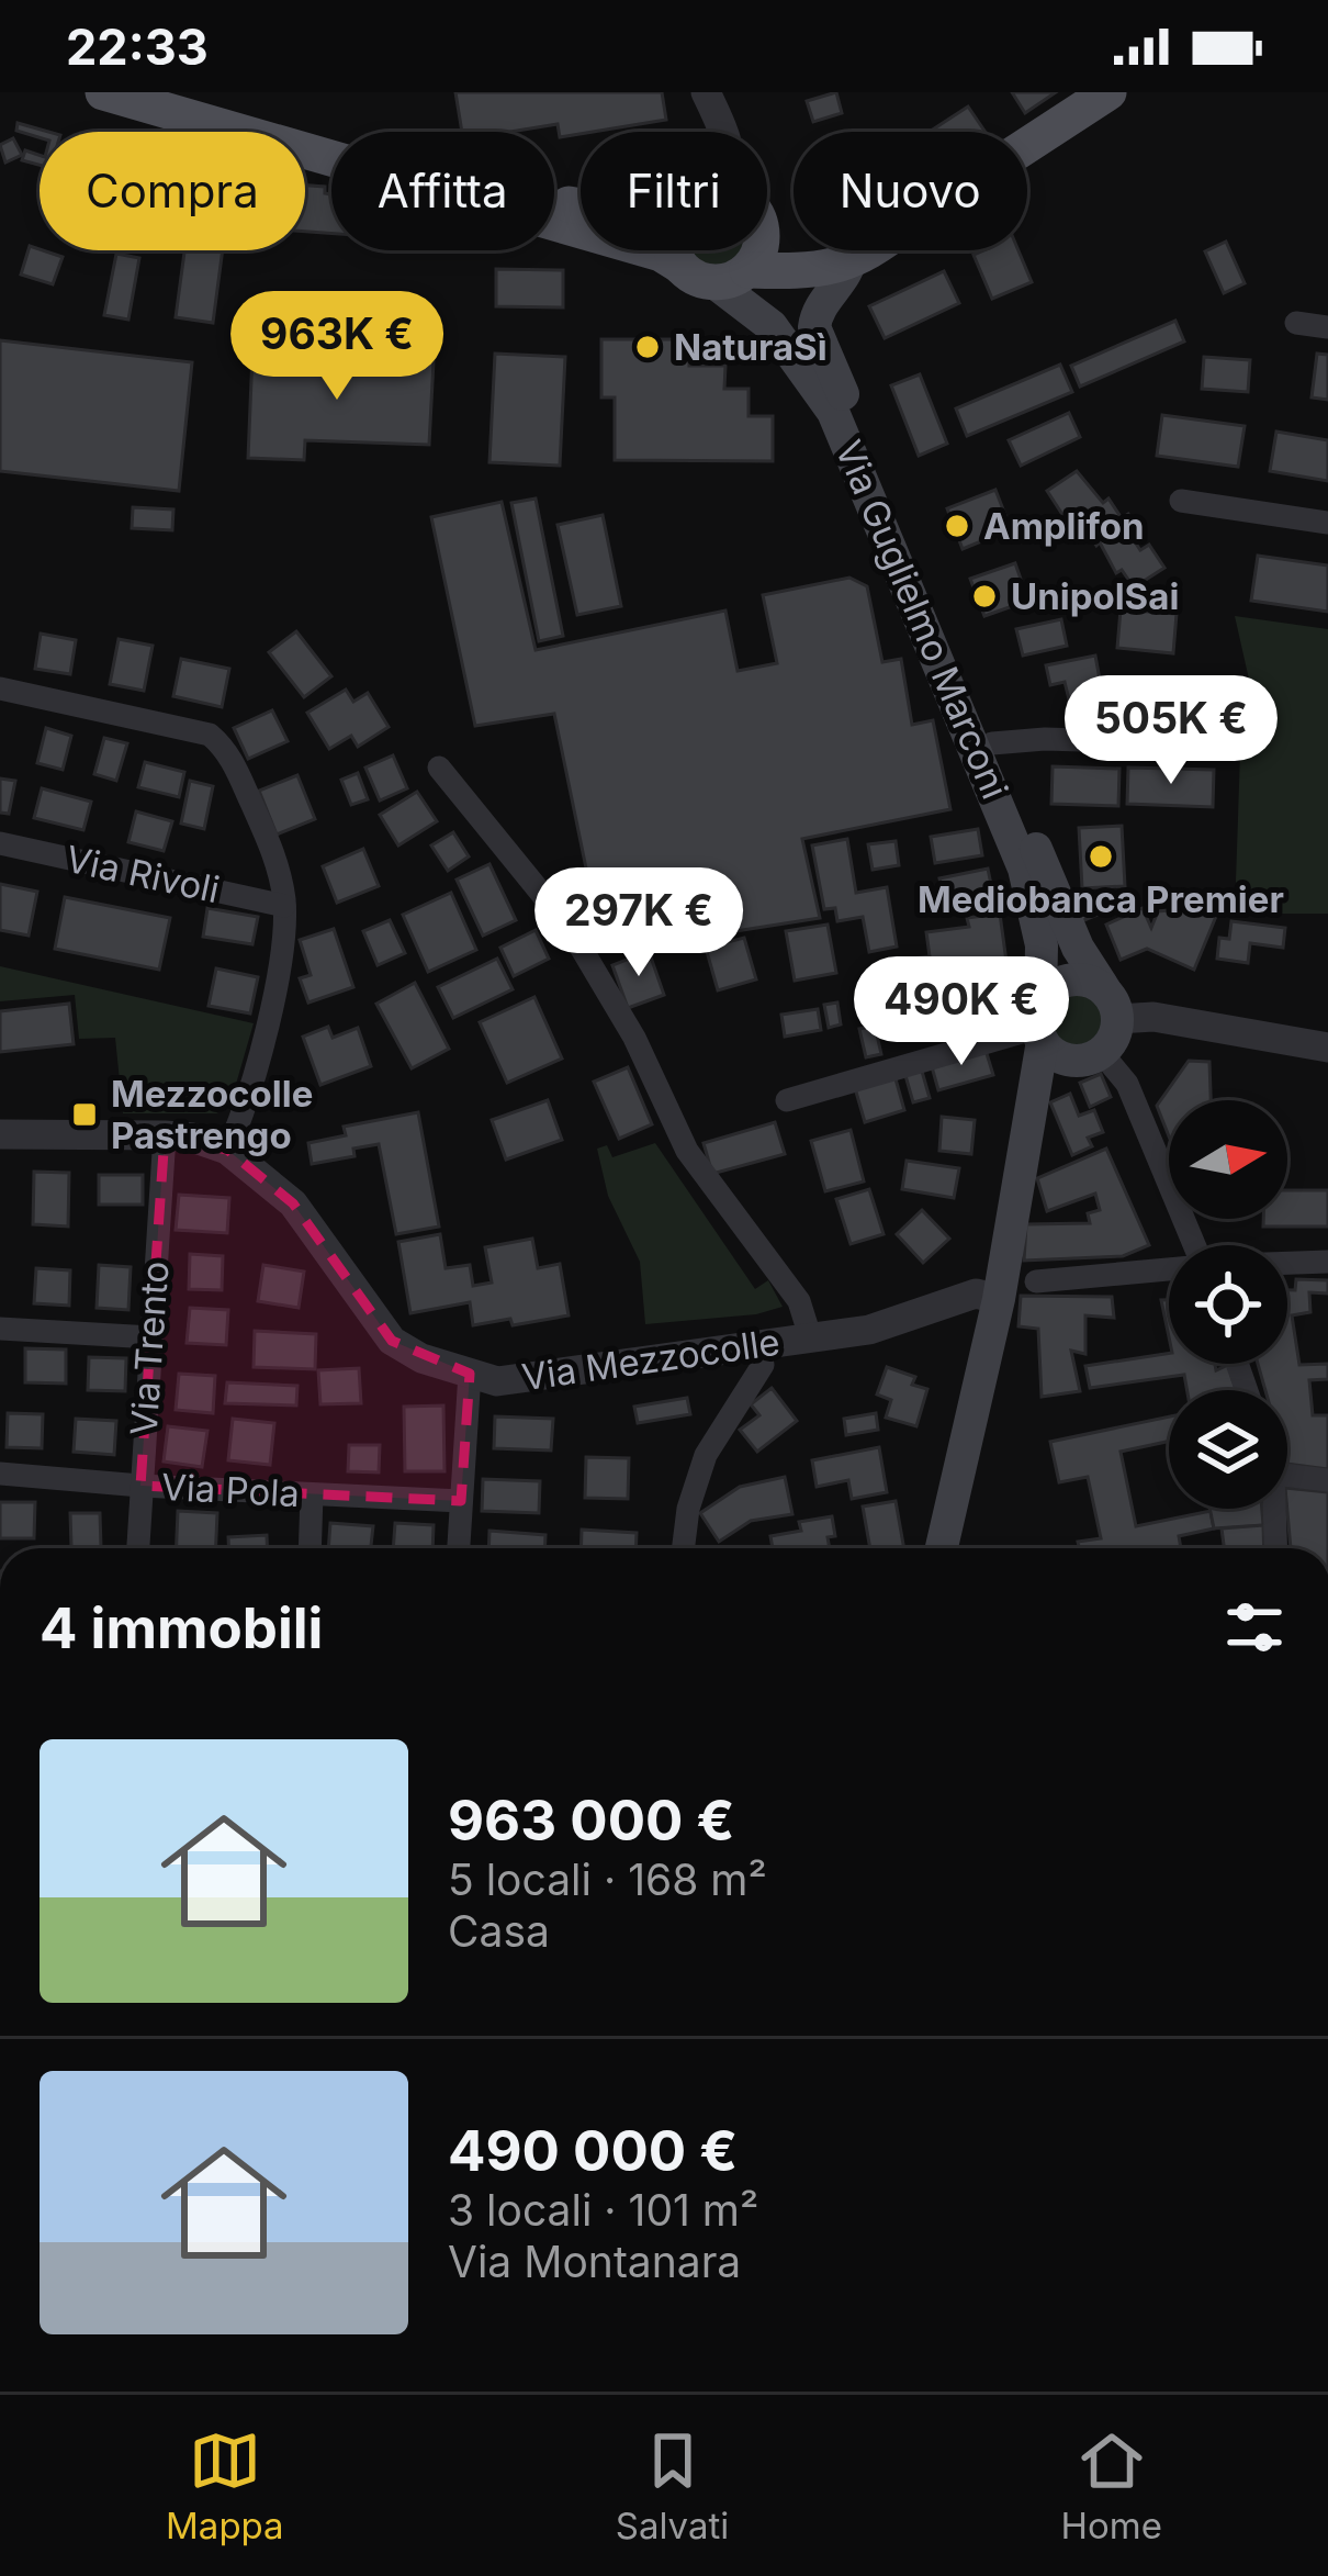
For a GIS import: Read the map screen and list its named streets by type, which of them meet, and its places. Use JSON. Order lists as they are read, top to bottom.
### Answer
{
  "streets": {
    "main road": ["Via Guglielmo Marconi"],
    "street": [
      "Via Rivoli",
      "Via Trento",
      "Via Mezzocolle",
      "Via Pola"
    ]
  },
  "crossings": [
    ["Via Guglielmo Marconi", "Via Mezzocolle"],
    ["Via Trento", "Via Mezzocolle"],
    ["Via Trento", "Via Pola"]
  ],
  "places": {
    "other": [
      "NaturaSì",
      "Amplifon",
      "UnipolSai",
      "Mediobanca Premier"
    ],
    "transit": ["Mezzocolle Pastrengo"]
  },
  "north": "right",
  "page": {
    "status": "22:33",
    "chip": [
      "Compra",
      "Affitta",
      "Filtri",
      "Nuovo"
    ],
    "price": [
      "963K €",
      "505K €",
      "297K €",
      "490K €"
    ],
    "heading": "4 immobili",
    "list": [
      {
        "name": "963 000 €",
        "note": "5 locali · 168 m² · Casa"
      },
      {
        "name": "490 000 €",
        "note": "3 locali · 101 m² · Via Montanara"
      }
    ],
    "tabs": ["Mappa", "Salvati", "Home"]
  }
}
